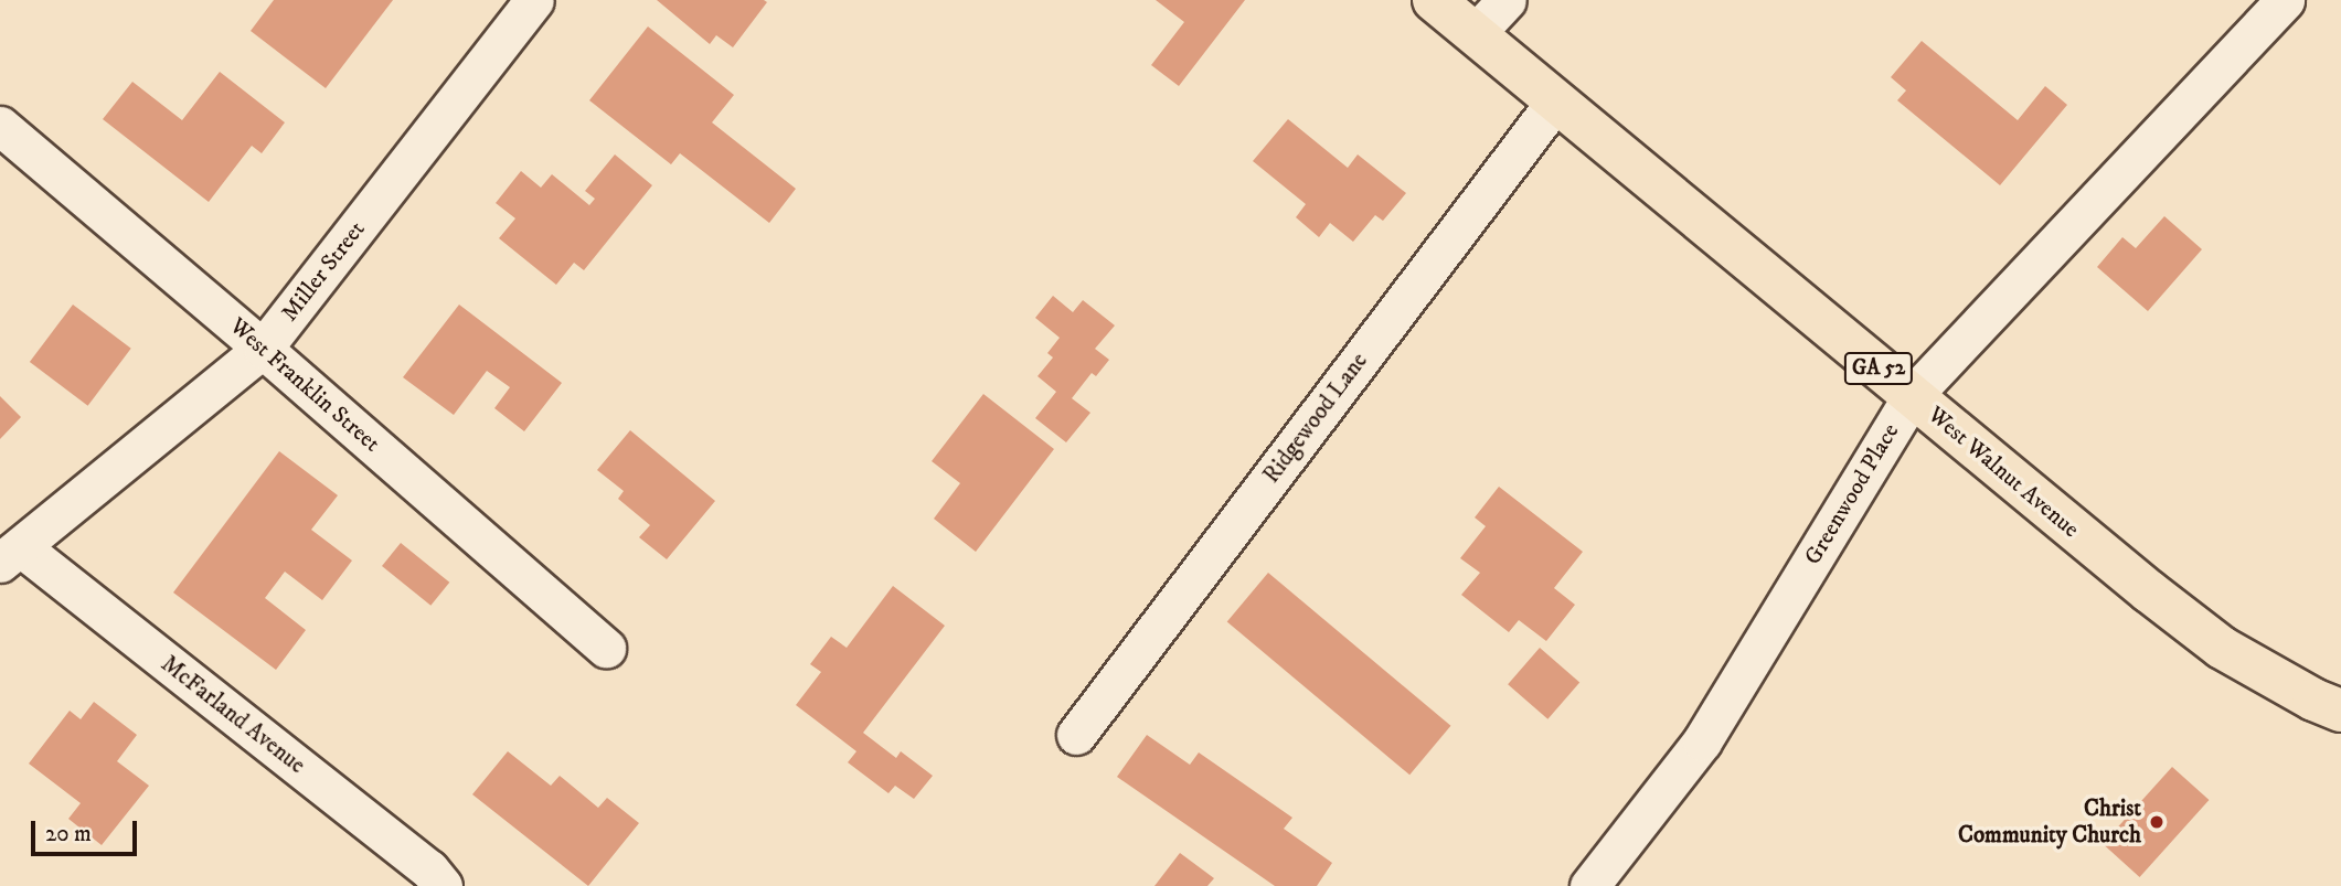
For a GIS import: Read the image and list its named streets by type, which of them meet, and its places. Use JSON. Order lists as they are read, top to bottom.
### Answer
{
  "streets": {
    "main road": ["GA 52", "West Walnut Avenue"],
    "street": [
      "Miller Street",
      "West Franklin Street",
      "Ridgewood Lane",
      "Greenwood Place",
      "McFarland Avenue"
    ]
  },
  "crossings": [
    ["Miller Street", "West Franklin Street"],
    ["Miller Street", "McFarland Avenue"],
    ["Ridgewood Lane", "West Walnut Avenue"],
    ["West Walnut Avenue", "Greenwood Place"]
  ],
  "places": ["Christ Community Church"],
  "scale_bar": "20 m"
}
